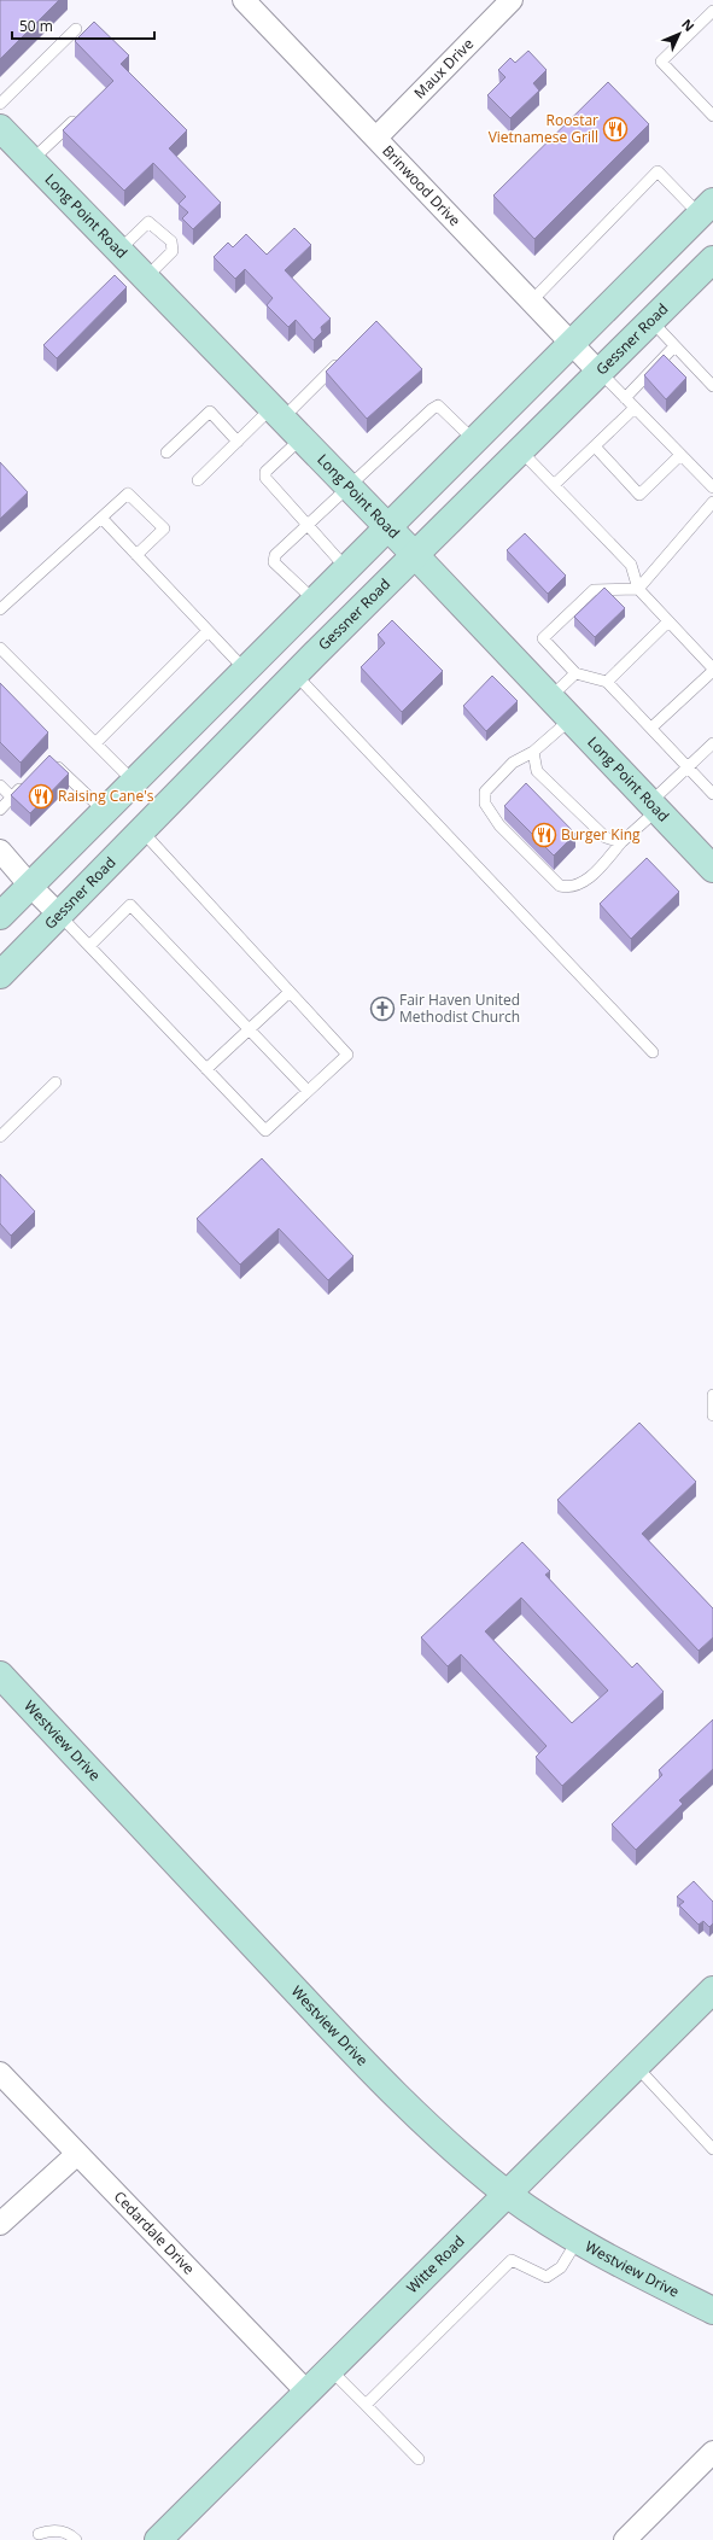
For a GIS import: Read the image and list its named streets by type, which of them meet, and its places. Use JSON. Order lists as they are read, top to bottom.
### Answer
{
  "streets": {
    "main road": [
      "Long Point Road",
      "Gessner Road",
      "Westview Drive",
      "Witte Road"
    ],
    "street": ["Maux Drive", "Brinwood Drive", "Cedardale Drive"]
  },
  "crossings": [
    ["Maux Drive", "Brinwood Drive"],
    ["Brinwood Drive", "Gessner Road"],
    ["Long Point Road", "Gessner Road"],
    ["Westview Drive", "Witte Road"],
    ["Cedardale Drive", "Witte Road"]
  ],
  "places": {
    "restaurant": ["Roostar Vietnamese Grill", "Raising Cane's", "Burger King"],
    "church": ["Fair Haven United Methodist Church"]
  },
  "scale_bar": "50 m",
  "north": "top right"
}
